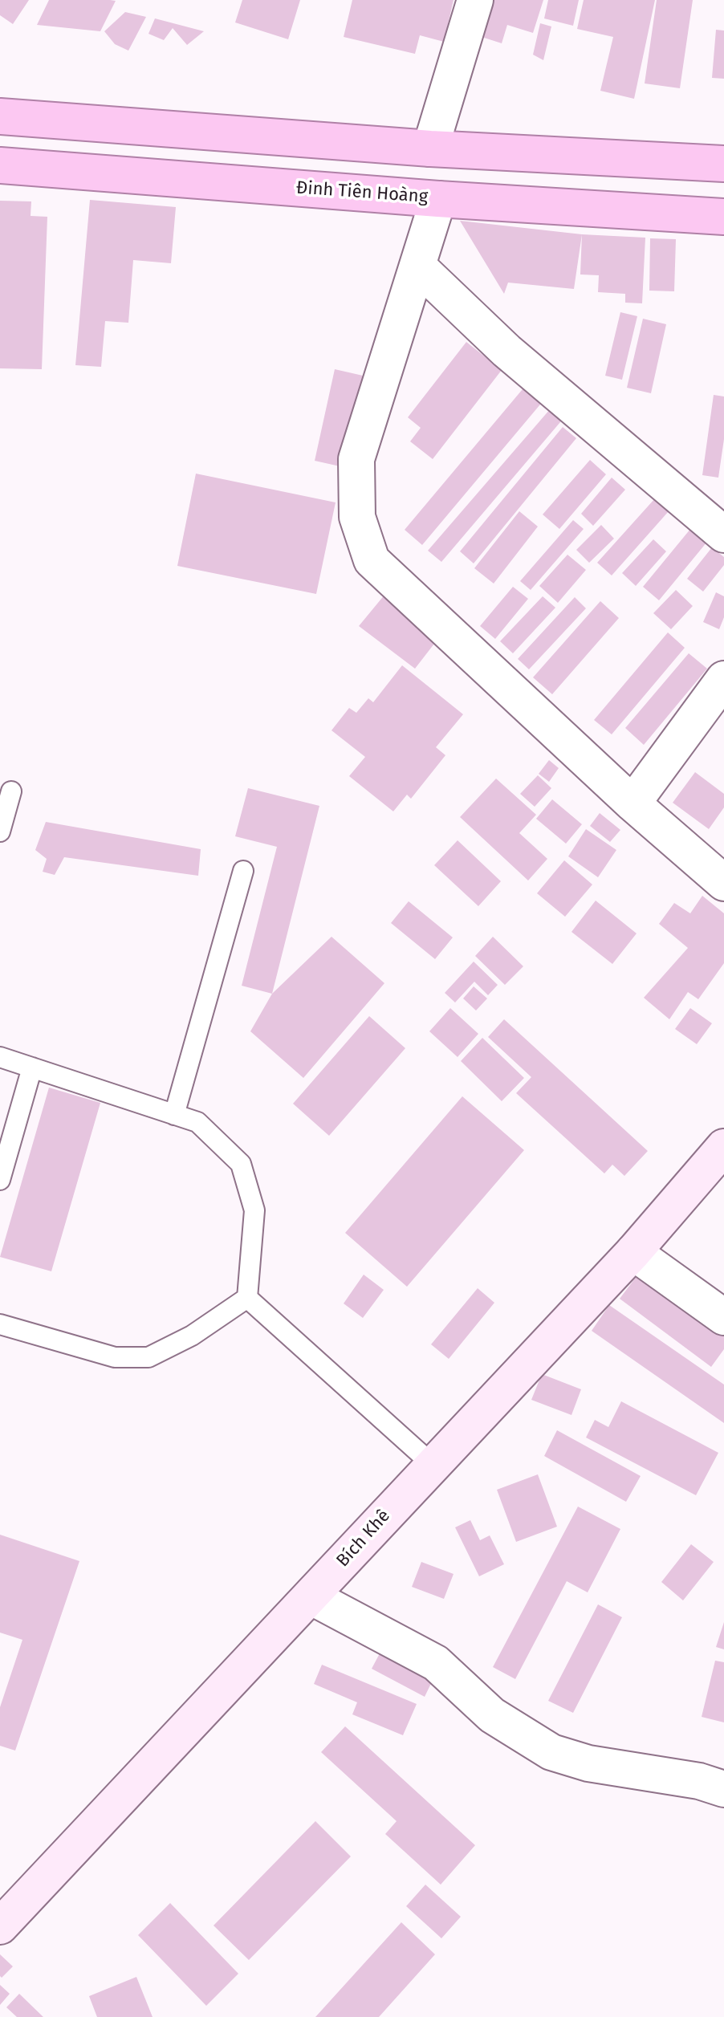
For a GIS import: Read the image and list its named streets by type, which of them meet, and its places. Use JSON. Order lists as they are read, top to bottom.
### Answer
{
  "streets": {
    "highway": ["Đinh Tiên Hoàng"],
    "main road": ["Bích Khê"]
  }
}
